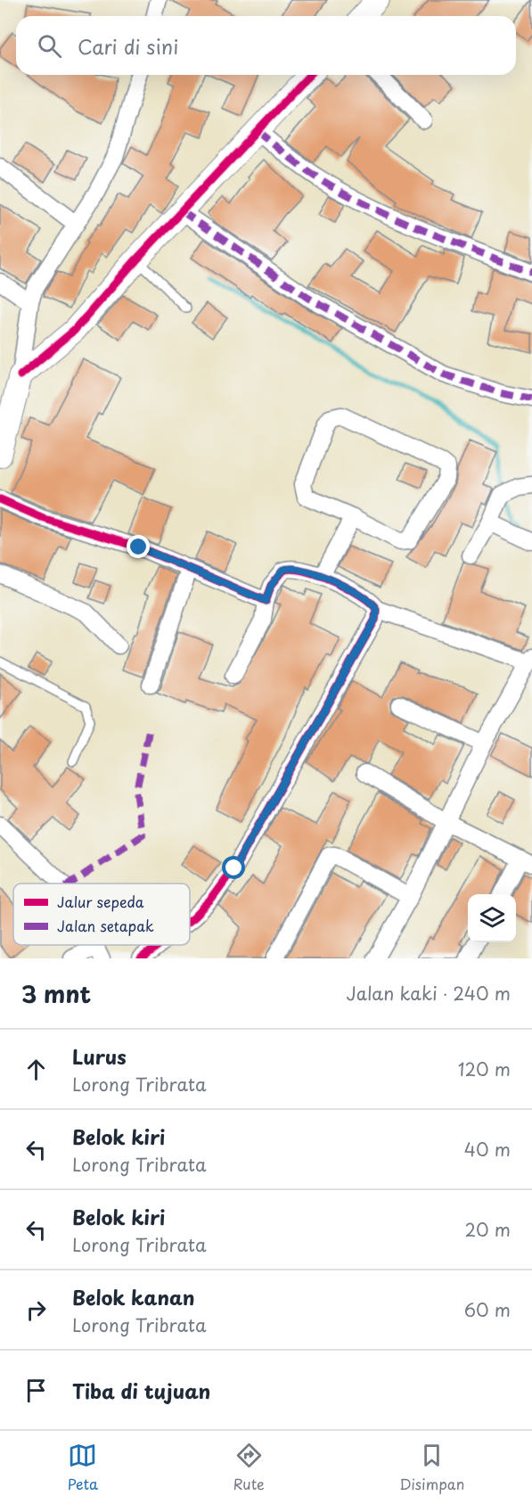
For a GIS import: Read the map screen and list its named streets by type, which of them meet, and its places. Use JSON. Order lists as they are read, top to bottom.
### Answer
{
  "legend": ["Jalur sepeda", "Jalan setapak"],
  "page": {
    "search": "Cari di sini",
    "heading": ["3 mnt", "Jalan kaki · 240 m"],
    "list": [
      ["Lurus", "Lorong Tribrata", "120 m"],
      ["Belok kiri", "Lorong Tribrata", "40 m"],
      ["Belok kiri", "Lorong Tribrata", "20 m"],
      ["Belok kanan", "Lorong Tribrata", "60 m"],
      "Tiba di tujuan"
    ],
    "nav": ["Peta", "Rute", "Disimpan"]
  }
}
